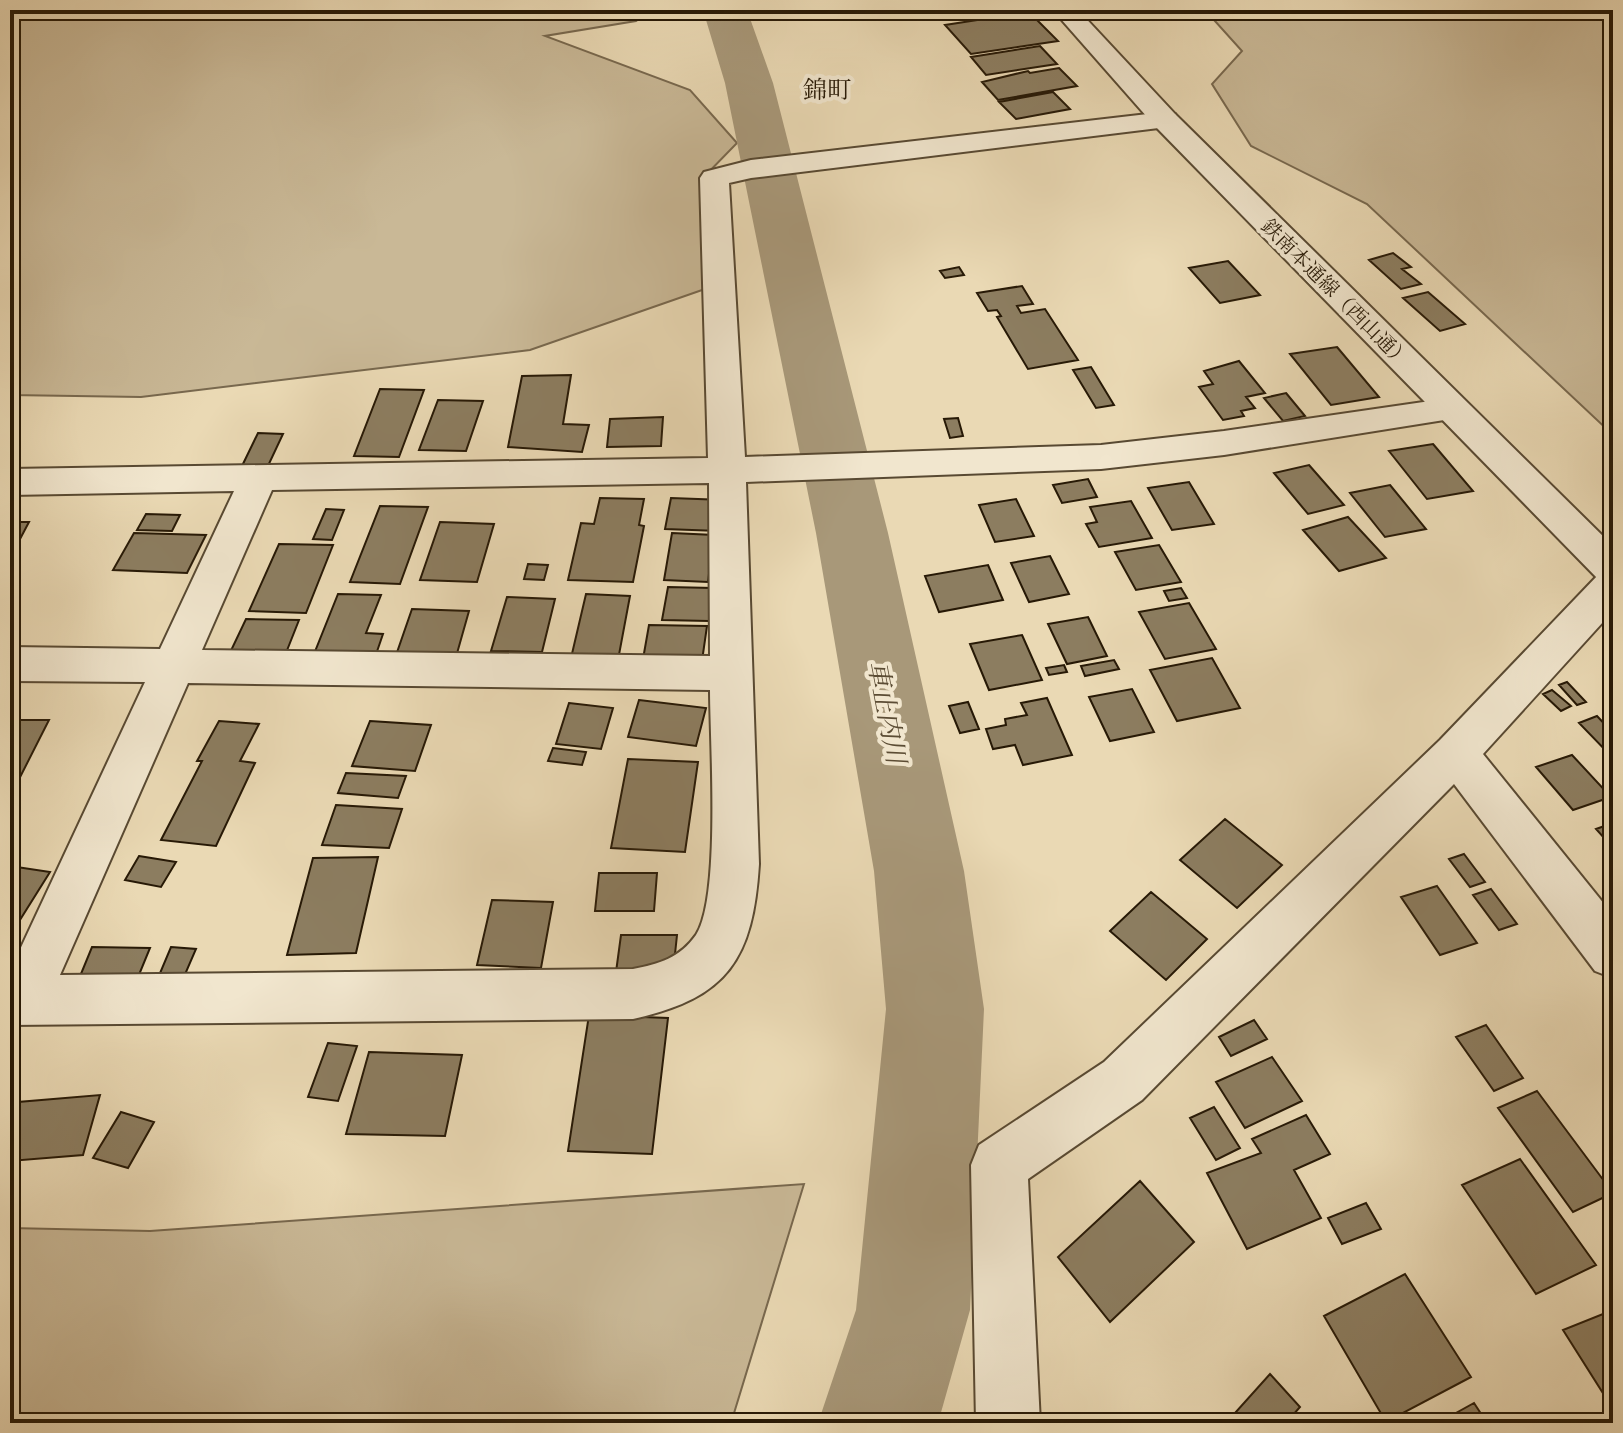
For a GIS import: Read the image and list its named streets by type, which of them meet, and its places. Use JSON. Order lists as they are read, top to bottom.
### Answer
{
  "streets": {
    "street": ["鉄南本通線（西山通）"]
  },
  "districts": ["錦町"],
  "water": ["車止内川"]
}
